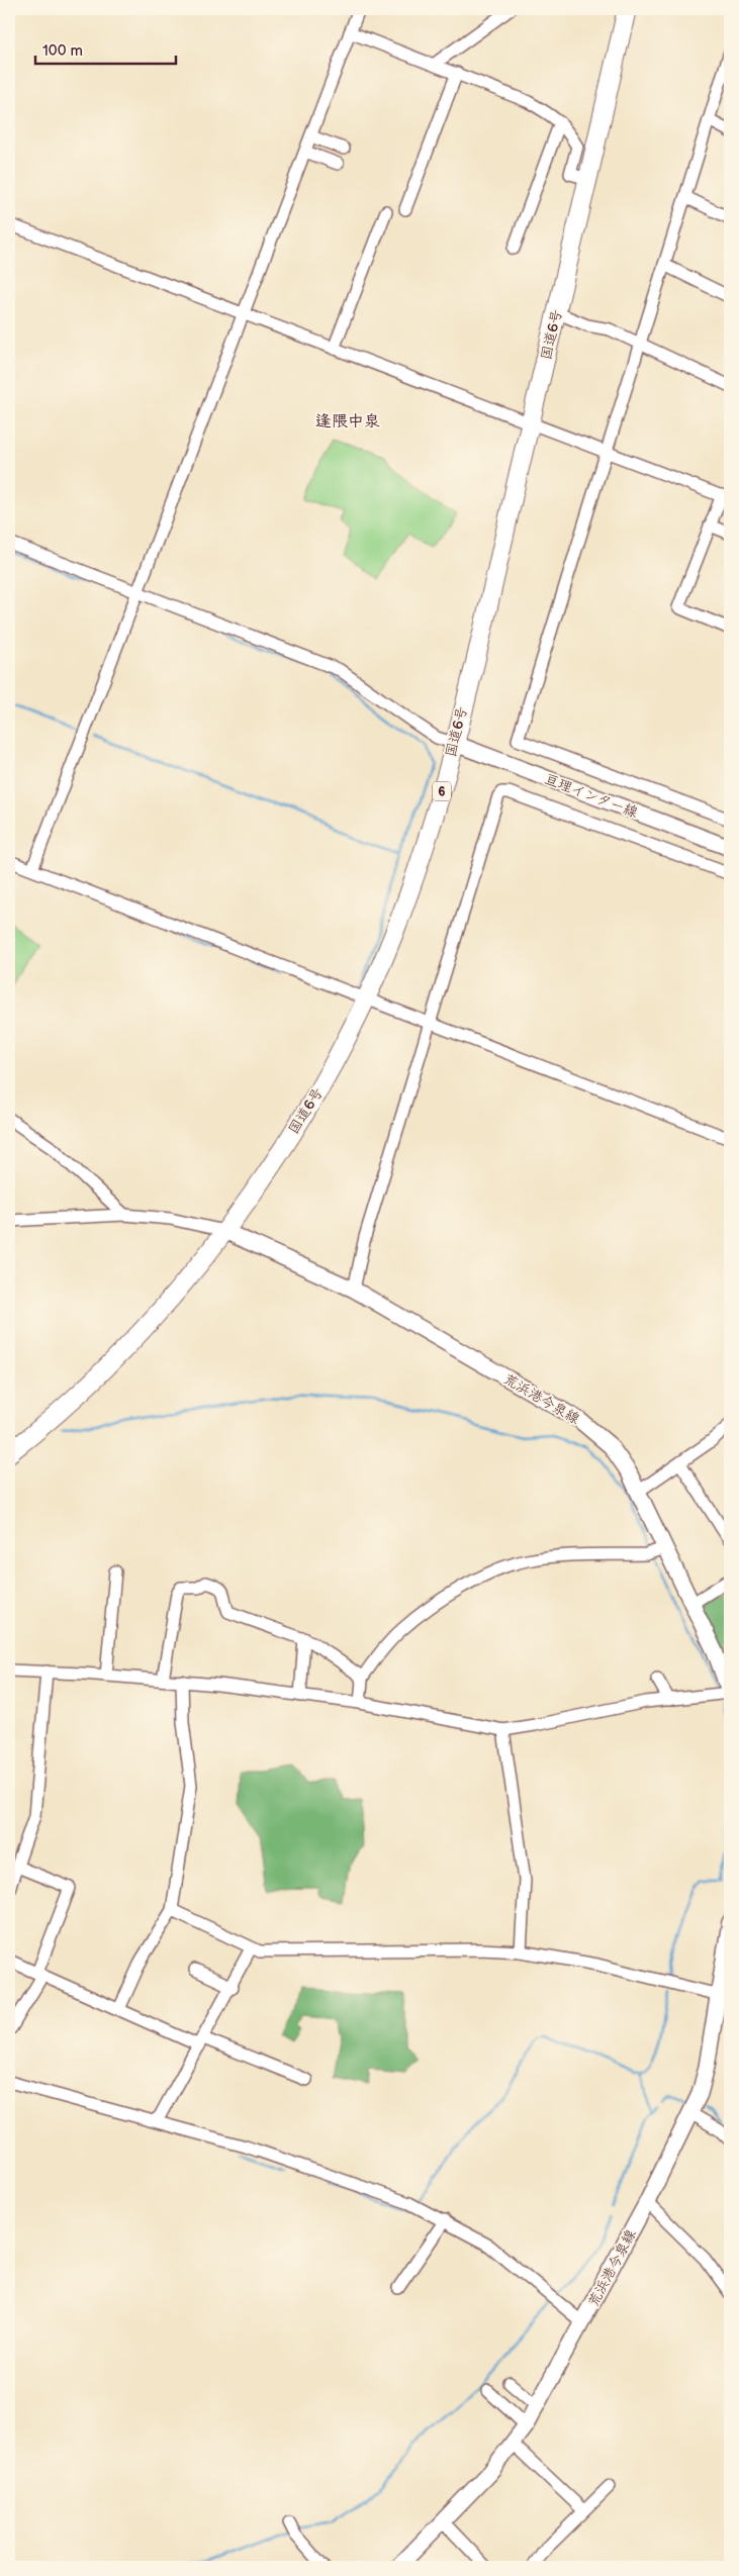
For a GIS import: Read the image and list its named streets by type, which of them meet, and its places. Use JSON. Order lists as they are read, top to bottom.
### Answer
{
  "streets": {
    "highway": ["国道6号", "6"],
    "main road": ["亘理インター線", "荒浜港今泉線"]
  },
  "crossings": [
    ["国道6号", "亘理インター線"],
    ["国道6号", "荒浜港今泉線"]
  ],
  "districts": ["逢隈中泉"],
  "scale_bar": "100 m"
}
